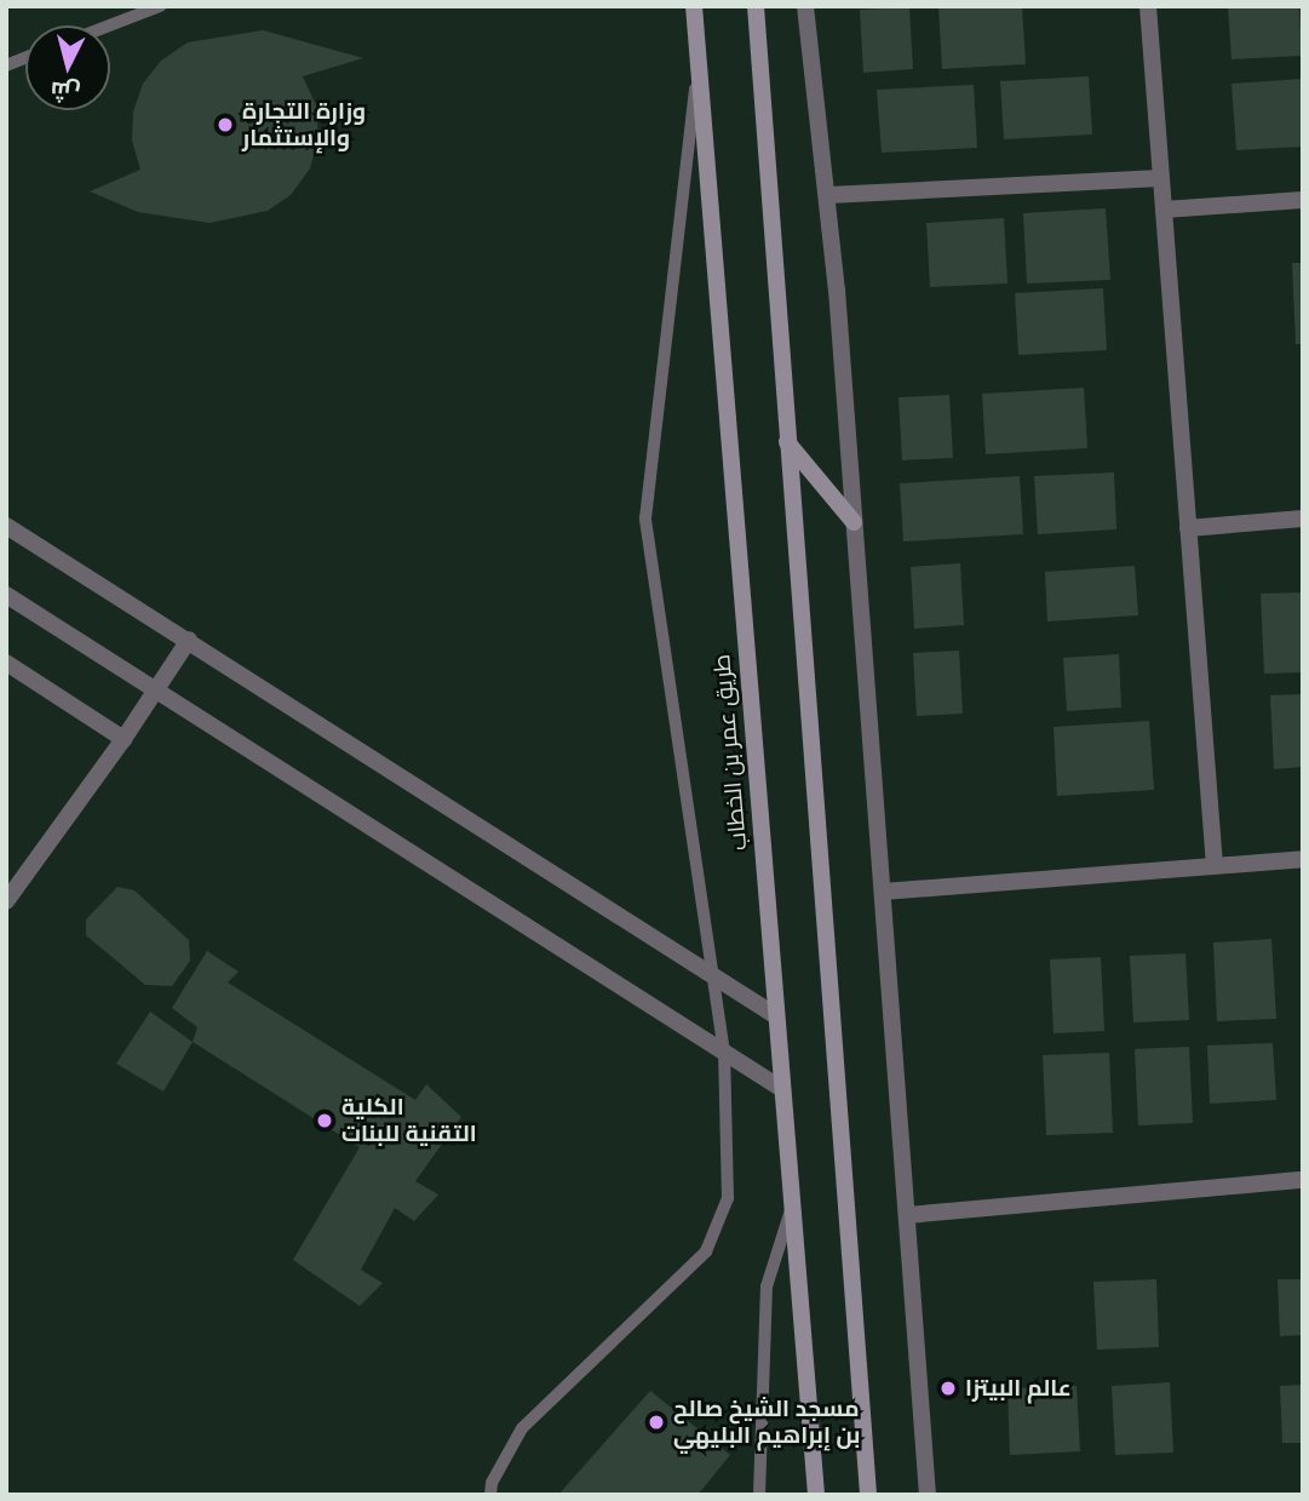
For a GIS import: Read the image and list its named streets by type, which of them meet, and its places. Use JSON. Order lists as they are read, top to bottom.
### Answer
{
  "streets": {
    "main road": ["طريق عمر بن الخطاب"]
  },
  "places": [
    "وزارة التجارة والإستثمار",
    "الكلية التقنية للبنات",
    "عالم البيتزا",
    "مسجد الشيخ صالح بن إبراهيم البليهي"
  ],
  "north": "bottom"
}
